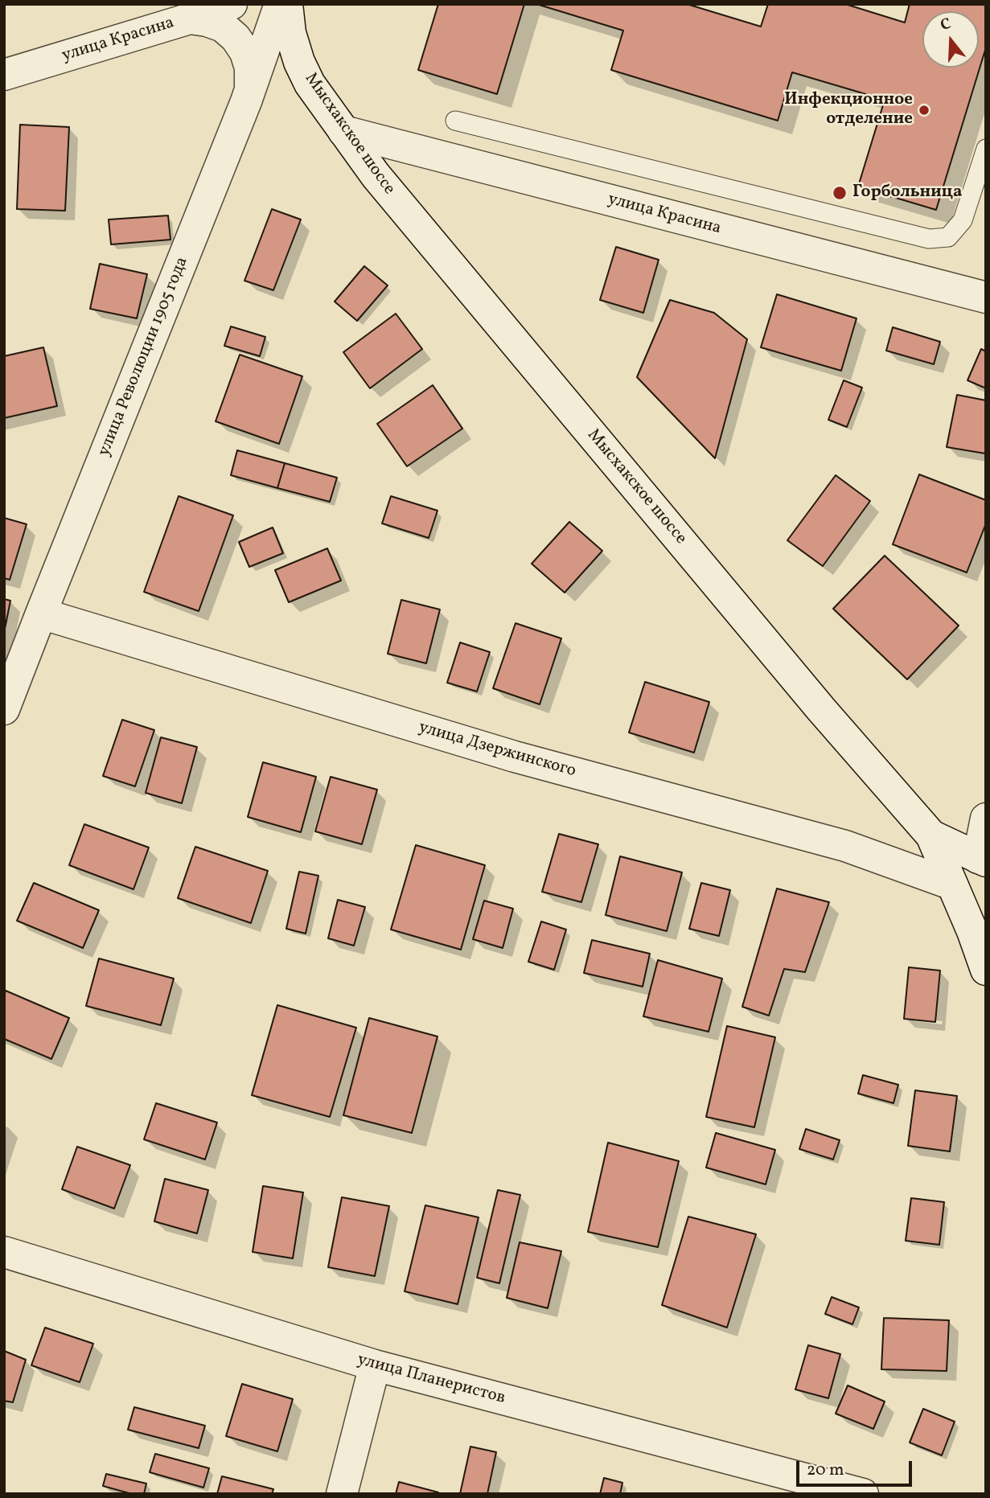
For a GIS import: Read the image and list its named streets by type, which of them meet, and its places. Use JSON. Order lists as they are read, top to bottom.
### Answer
{
  "streets": {
    "street": [
      "улица Красина",
      "Мысхакское шоссе",
      "улица Революции 1905 года",
      "улица Дзержинского",
      "улица Планеристов"
    ]
  },
  "crossings": [
    ["улица Красина", "Мысхакское шоссе"],
    ["Мысхакское шоссе", "улица Революции 1905 года"],
    ["Мысхакское шоссе", "улица Дзержинского"],
    ["улица Революции 1905 года", "улица Дзержинского"]
  ],
  "places": ["Инфекционное отделение", "Горбольница"],
  "scale_bar": "20 m",
  "north": "top"
}
